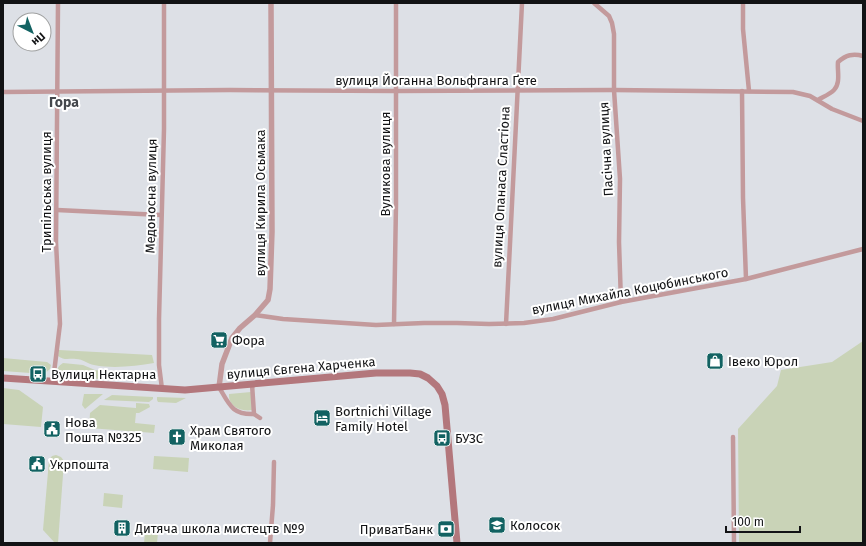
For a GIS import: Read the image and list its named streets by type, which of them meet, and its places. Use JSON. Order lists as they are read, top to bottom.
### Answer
{
  "streets": {
    "main road": ["вулиця Євгена Харченка"],
    "street": [
      "вулиця Йоганна Вольфганга Ґете",
      "Пасічна вулиця",
      "Вуликова вулиця",
      "вулиця Опанаса Сластіона",
      "Трипільська вулиця",
      "Медоносна вулиця",
      "вулиця Кирила Осьмака",
      "вулиця Михайла Коцюбинського"
    ]
  },
  "crossings": [
    ["вулиця Йоганна Вольфганга Ґете", "Пасічна вулиця"],
    ["вулиця Йоганна Вольфганга Ґете", "Вуликова вулиця"],
    ["вулиця Йоганна Вольфганга Ґете", "вулиця Опанаса Сластіона"],
    ["вулиця Йоганна Вольфганга Ґете", "Трипільська вулиця"],
    ["вулиця Йоганна Вольфганга Ґете", "Медоносна вулиця"],
    ["вулиця Йоганна Вольфганга Ґете", "вулиця Кирила Осьмака"],
    ["Пасічна вулиця", "вулиця Михайла Коцюбинського"],
    ["Вуликова вулиця", "вулиця Михайла Коцюбинського"],
    ["вулиця Опанаса Сластіона", "вулиця Михайла Коцюбинського"],
    ["Трипільська вулиця", "вулиця Євгена Харченка"],
    ["Медоносна вулиця", "вулиця Євгена Харченка"],
    ["вулиця Кирила Осьмака", "вулиця Михайла Коцюбинського"],
    ["вулиця Кирила Осьмака", "вулиця Євгена Харченка"]
  ],
  "districts": ["Гора"],
  "places": {
    "supermarket": ["Фора"],
    "shop": ["Івеко Юрол"],
    "bus stop": ["Вулиця Нектарна", "БУЗС"],
    "hotel": ["Bortnichi Village Family Hotel"],
    "public building": ["Нова Пошта №325", "Укрпошта"],
    "church": ["Храм Святого Миколая"],
    "school or university": ["Колосок"],
    "building": ["Дитяча школа мистецтв №9"],
    "bank": ["ПриватБанк"]
  },
  "scale_bar": "100 m",
  "north": "bottom right"
}
